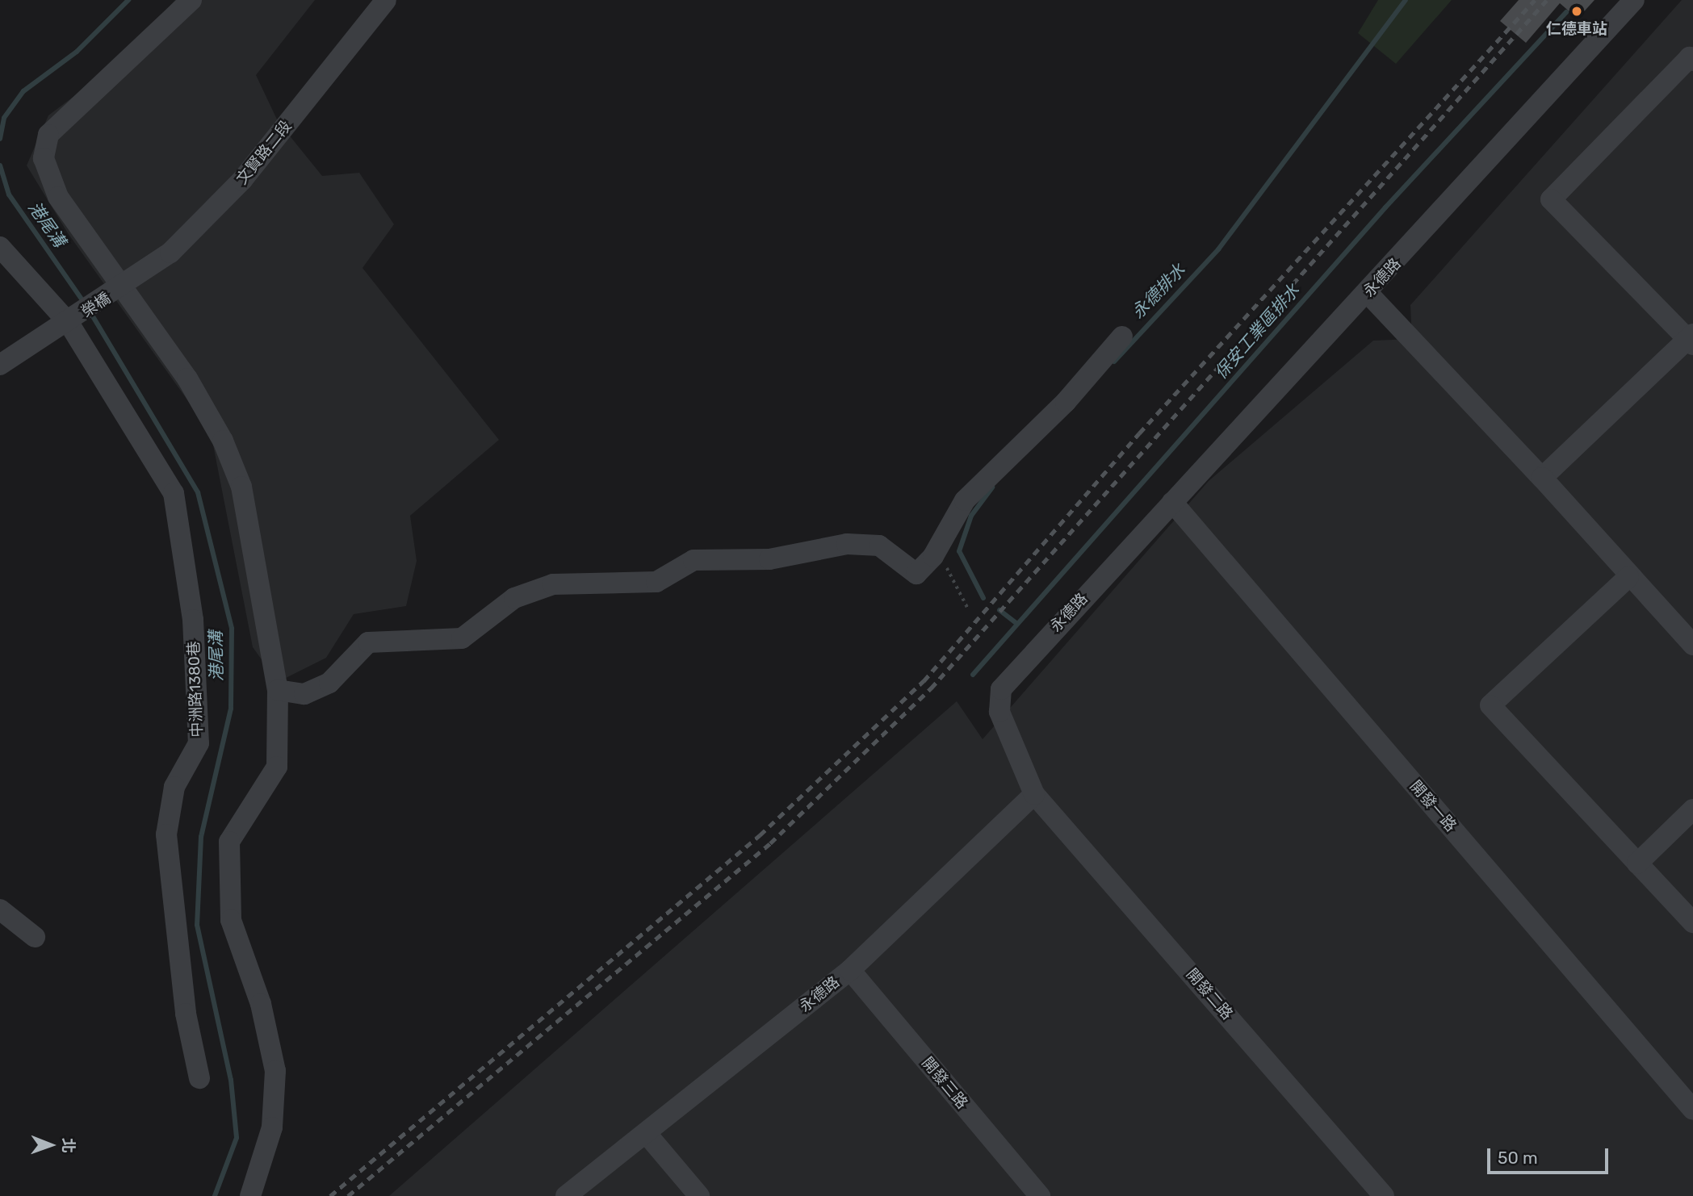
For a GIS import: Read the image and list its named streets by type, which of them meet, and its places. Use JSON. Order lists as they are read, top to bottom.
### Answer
{
  "streets": {
    "street": [
      "文賢路二段",
      "永德路",
      "榮橋",
      "中洲路1380巷",
      "開發一路",
      "開發二路",
      "開發三路"
    ]
  },
  "crossings": [
    ["文賢路二段", "榮橋"],
    ["永德路", "開發一路"],
    ["永德路", "開發二路"],
    ["永德路", "開發三路"],
    ["榮橋", "中洲路1380巷"]
  ],
  "water": ["港尾溝", "永德排水", "保安工業區排水"],
  "places": ["仁德車站"],
  "scale_bar": "50 m",
  "north": "right"
}
